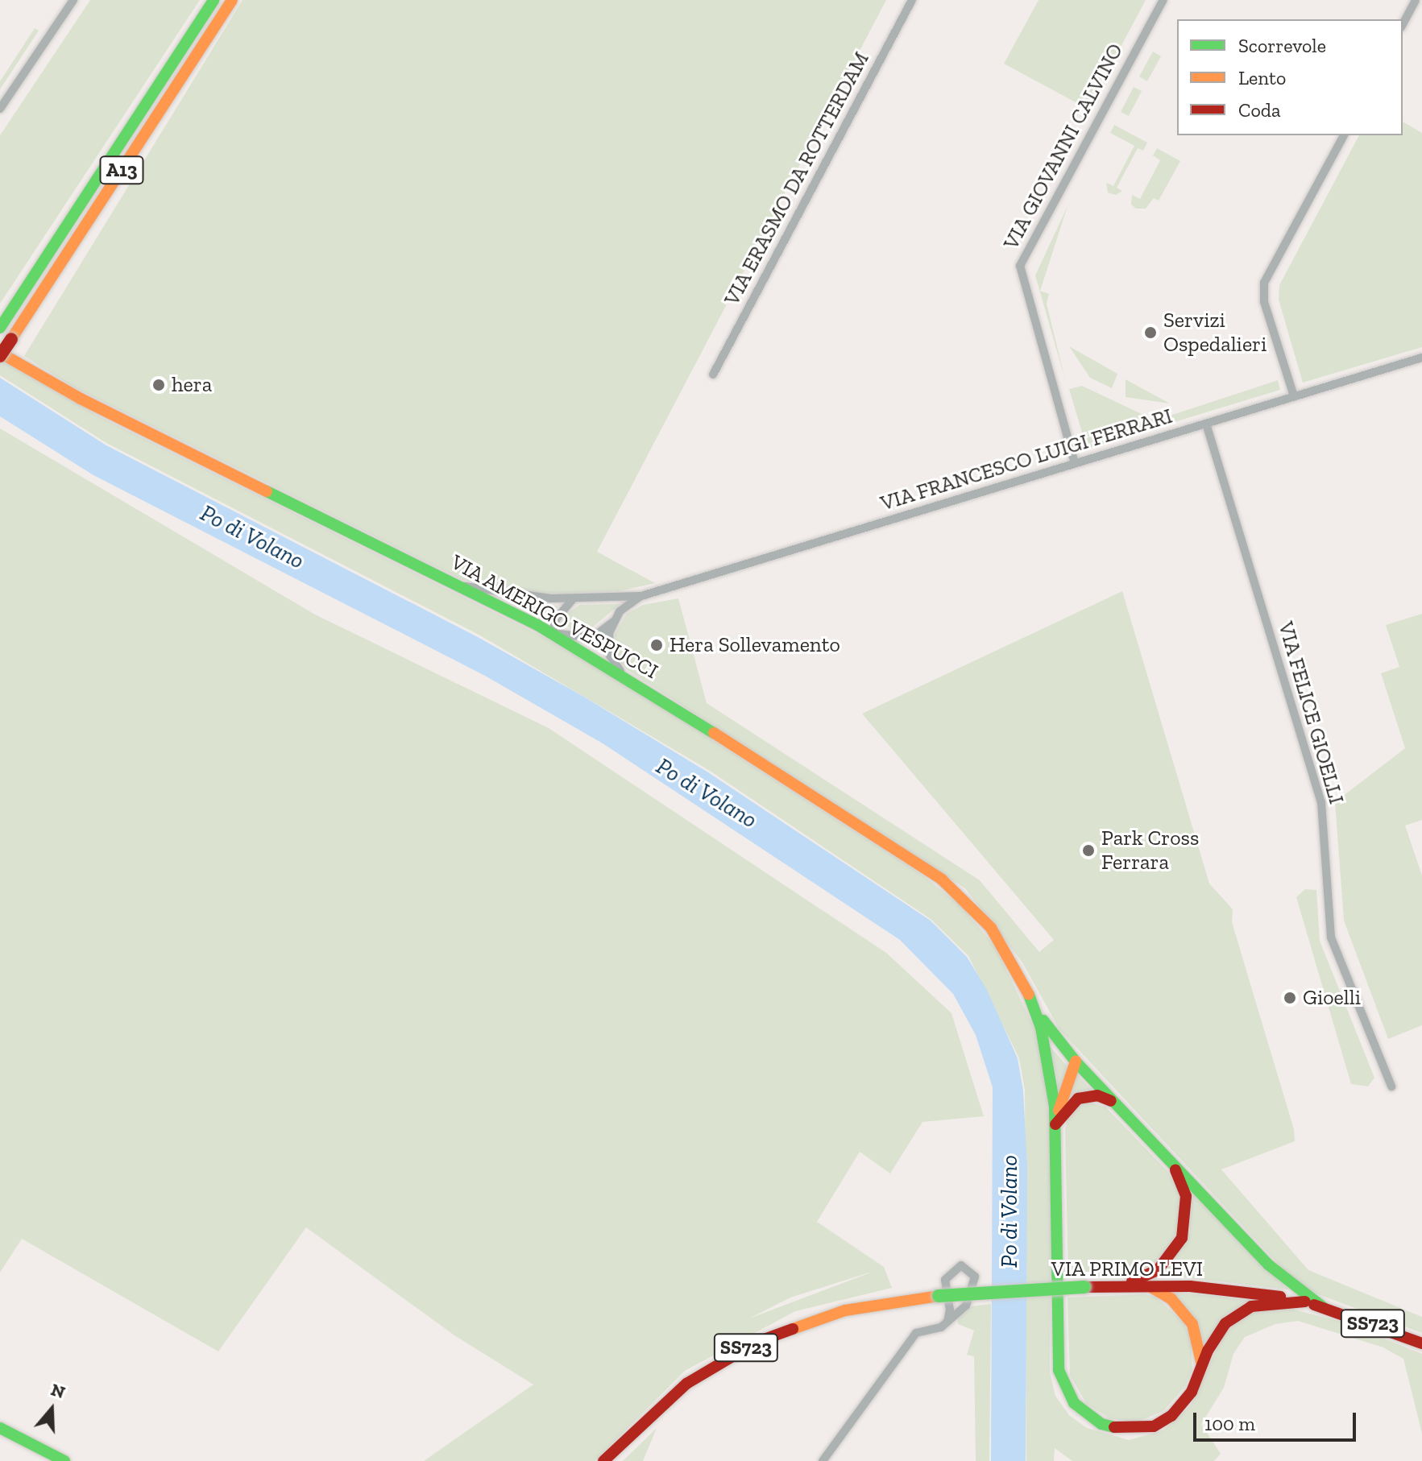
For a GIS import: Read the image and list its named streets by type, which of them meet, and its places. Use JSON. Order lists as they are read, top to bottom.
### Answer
{
  "streets": {
    "main road": [
      "A13",
      "VIA AMERIGO VESPUCCI",
      "VIA PRIMO LEVI",
      "SS723"
    ],
    "street": [
      "VIA GIOVANNI CALVINO",
      "VIA ERASMO DA ROTTERDAM",
      "VIA FRANCESCO LUIGI FERRARI",
      "VIA FELICE GIOELLI"
    ]
  },
  "crossings": [
    ["VIA GIOVANNI CALVINO", "VIA FRANCESCO LUIGI FERRARI"],
    ["A13", "VIA AMERIGO VESPUCCI"],
    ["VIA FRANCESCO LUIGI FERRARI", "VIA AMERIGO VESPUCCI"],
    ["VIA FRANCESCO LUIGI FERRARI", "VIA FELICE GIOELLI"]
  ],
  "water": ["Po di Volano"],
  "places": [
    "Servizi Ospedalieri",
    "hera",
    "Hera Sollevamento",
    "Park Cross Ferrara",
    "Gioelli"
  ],
  "legend": ["Scorrevole", "Lento", "Coda"],
  "scale_bar": "100 m",
  "north": "top"
}
